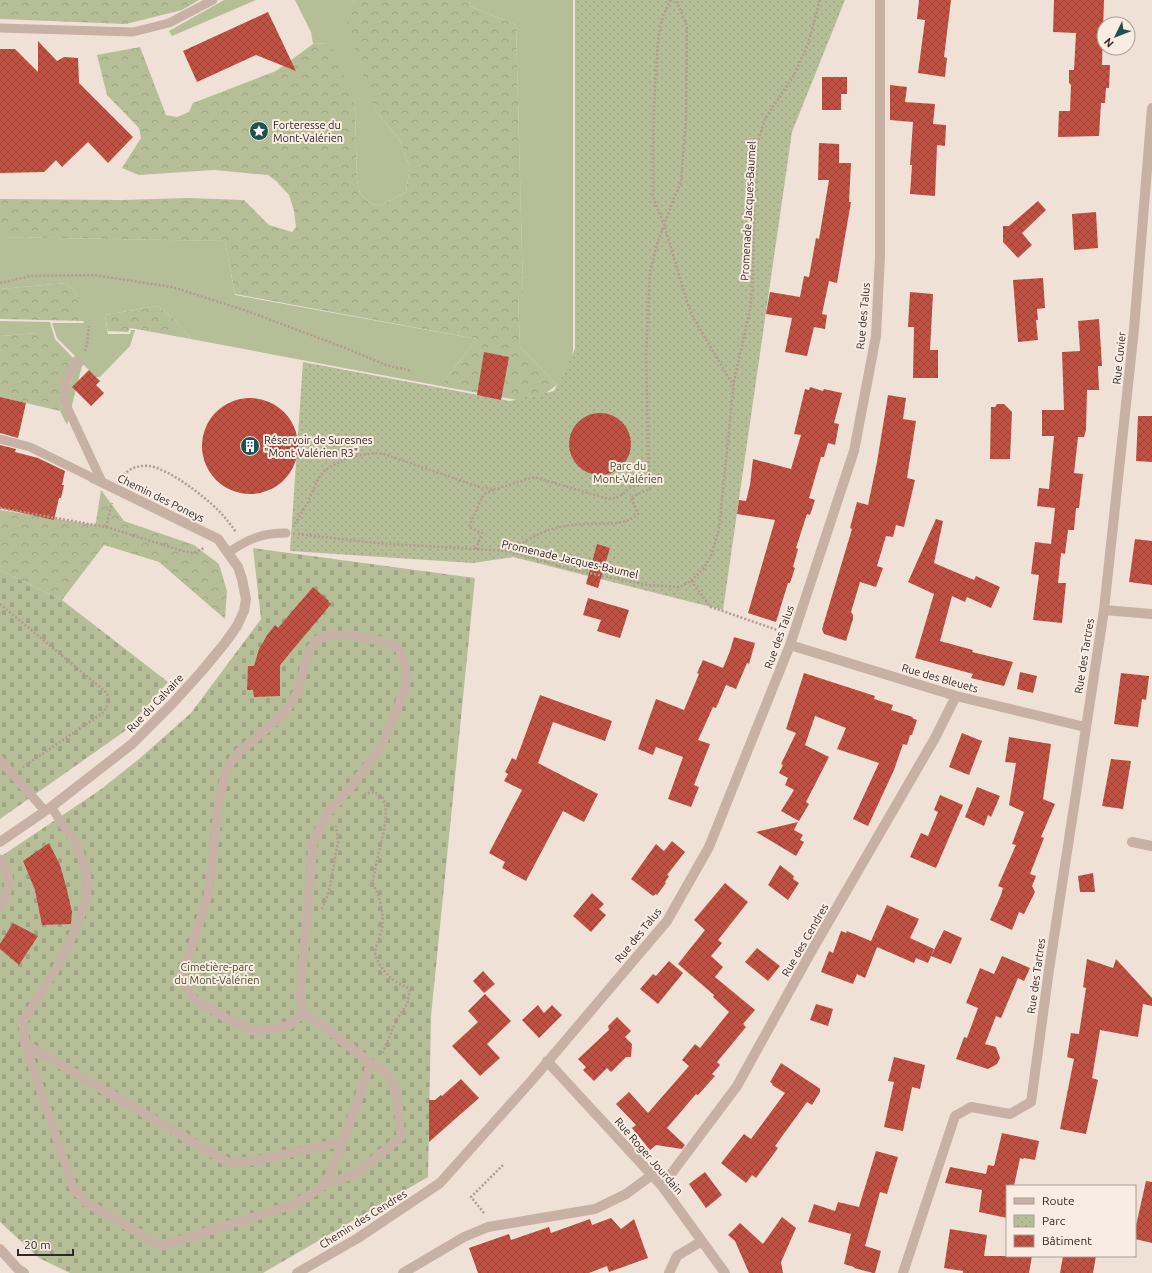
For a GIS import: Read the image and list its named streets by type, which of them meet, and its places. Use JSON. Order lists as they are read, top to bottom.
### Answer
{
  "streets": {
    "street": [
      "Rue des Talus",
      "Rue Cuvier",
      "Chemin des Poneys",
      "Rue des Tartres",
      "Rue des Bleuets",
      "Rue du Calvaire",
      "Rue des Cendres",
      "Rue Roger Jourdain",
      "Chemin des Cendres"
    ],
    "path": ["Promenade Jacques-Baumel"]
  },
  "crossings": [
    ["Rue des Talus", "Rue des Bleuets"],
    ["Rue des Talus", "Rue Roger Jourdain"],
    ["Rue des Talus", "Chemin des Cendres"],
    ["Rue Cuvier", "Rue des Tartres"],
    ["Chemin des Poneys", "Rue du Calvaire"],
    ["Rue des Tartres", "Rue des Bleuets"],
    ["Rue des Bleuets", "Rue des Cendres"],
    ["Rue des Cendres", "Rue Roger Jourdain"]
  ],
  "parks": ["Parc du Mont-Valérien", "Cimetière-parc du Mont-Valérien"],
  "places": {
    "place": ["Forteresse du Mont-Valérien"],
    "building": ["Réservoir de Suresnes \"Mont Valérien R3\""]
  },
  "legend": ["Route", "Parc", "Bâtiment"],
  "scale_bar": "20 m",
  "north": "bottom left"
}
